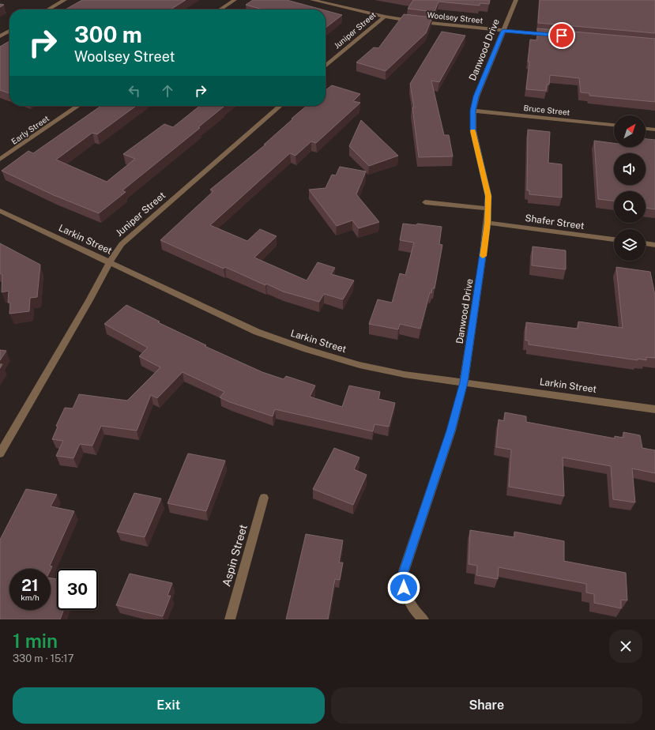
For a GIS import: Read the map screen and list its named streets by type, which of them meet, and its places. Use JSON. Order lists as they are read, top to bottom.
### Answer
{
  "streets": {
    "street": [
      "Woolsey Street",
      "Juniper Street",
      "Danwood Drive",
      "Bruce Street",
      "Early Street",
      "Shafer Street",
      "Larkin Street",
      "Aspin Street"
    ]
  },
  "crossings": [
    ["Woolsey Street", "Juniper Street"],
    ["Woolsey Street", "Danwood Drive"],
    ["Juniper Street", "Larkin Street"],
    ["Danwood Drive", "Bruce Street"],
    ["Danwood Drive", "Shafer Street"],
    ["Danwood Drive", "Larkin Street"]
  ],
  "north": "top right",
  "page": {
    "turn": ["300 m", "Woolsey Street"],
    "speed": "21 km/h",
    "limit": "30",
    "heading": ["1 min", "330 m · 15:17"],
    "buttons": ["Exit", "Share"]
  }
}
